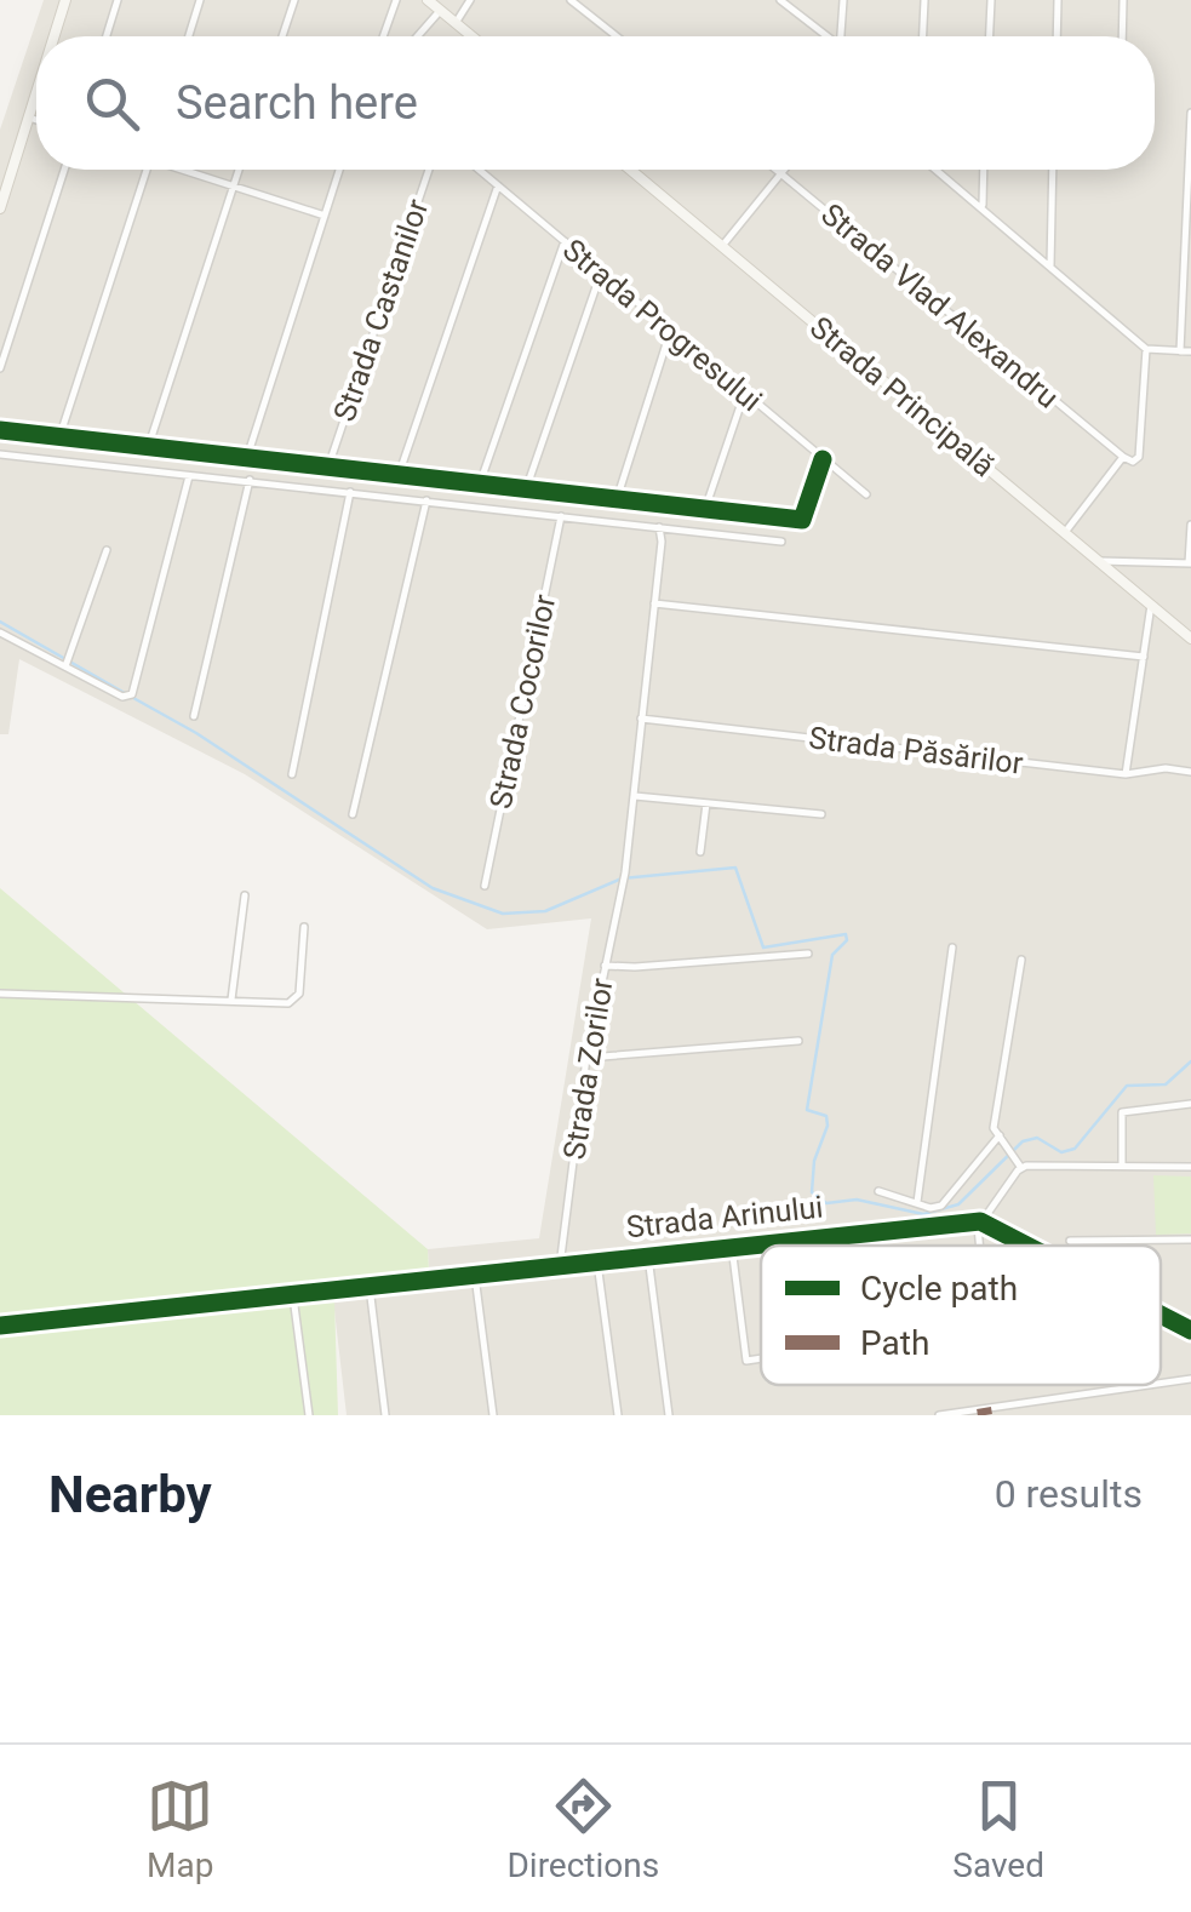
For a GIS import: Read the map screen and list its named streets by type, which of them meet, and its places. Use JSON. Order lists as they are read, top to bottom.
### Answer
{
  "streets": {
    "street": [
      "Strada Vlad Alexandru",
      "Strada Castanilor",
      "Strada Progresului",
      "Strada Principală",
      "Strada Cocorilor",
      "Strada Păsărilor",
      "Strada Zorilor",
      "Strada Arinului"
    ]
  },
  "crossings": [
    ["Strada Păsărilor", "Strada Zorilor"],
    ["Strada Zorilor", "Strada Arinului"]
  ],
  "legend": ["Cycle path", "Path"],
  "page": {
    "search": "Search here",
    "heading": ["Nearby", "0 results"],
    "nav": ["Map", "Directions", "Saved"]
  }
}
